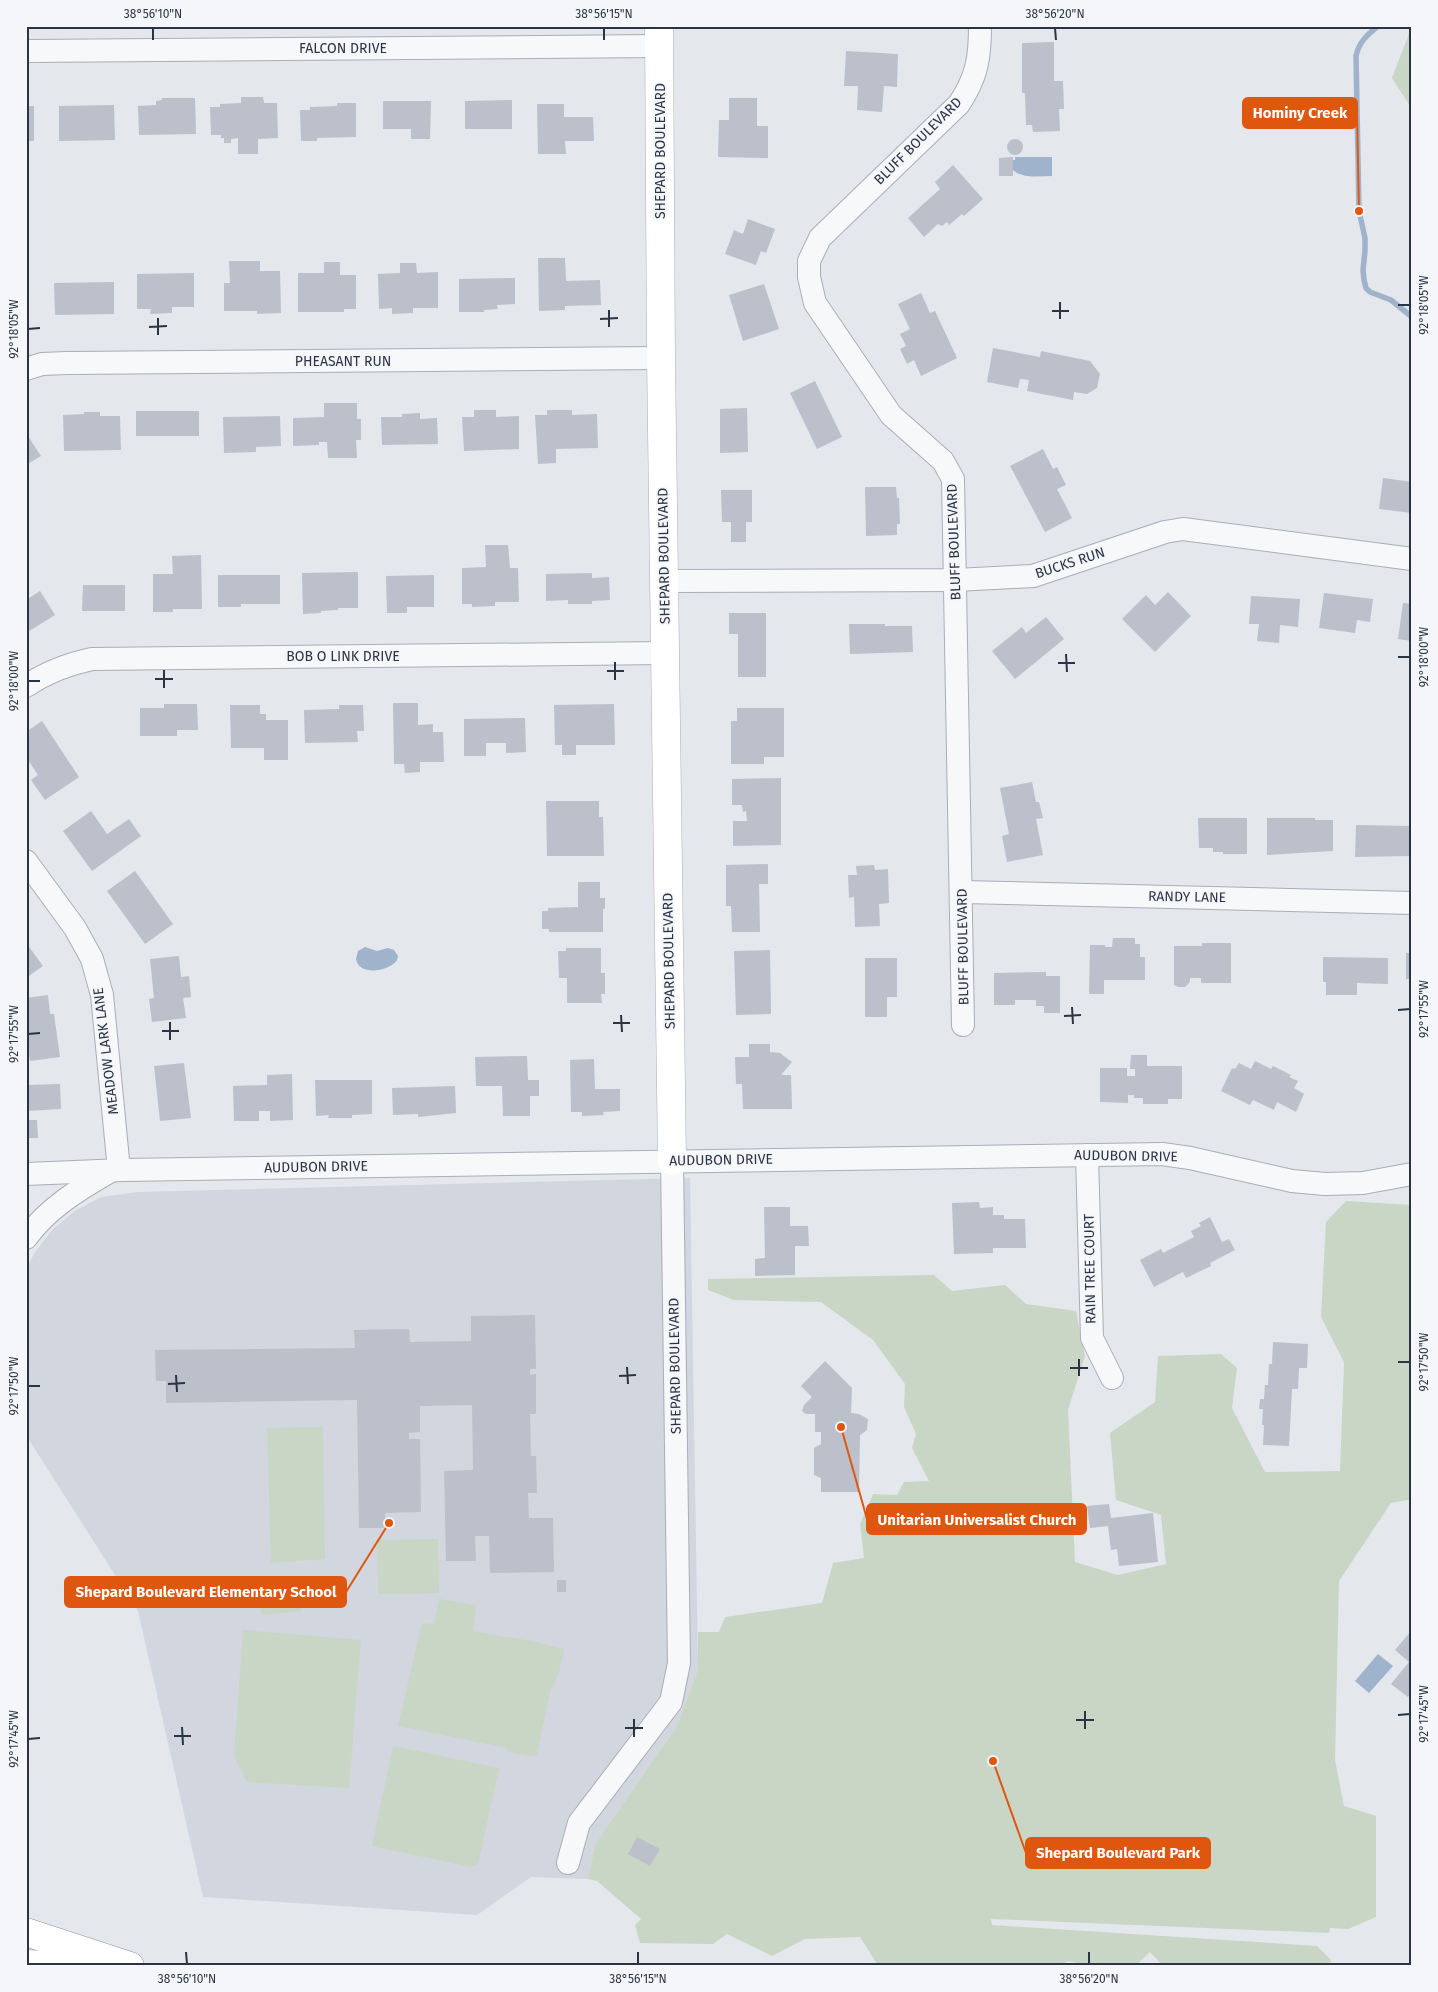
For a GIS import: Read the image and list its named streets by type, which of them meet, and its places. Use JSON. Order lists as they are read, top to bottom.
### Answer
{
  "streets": {
    "main road": ["SHEPARD BOULEVARD"],
    "street": [
      "FALCON DRIVE",
      "BLUFF BOULEVARD",
      "PHEASANT RUN",
      "BUCKS RUN",
      "BOB O LINK DRIVE",
      "RANDY LANE",
      "MEADOW LARK LANE",
      "AUDUBON DRIVE",
      "RAIN TREE COURT"
    ]
  },
  "crossings": [
    ["FALCON DRIVE", "SHEPARD BOULEVARD"],
    ["BLUFF BOULEVARD", "BUCKS RUN"],
    ["BLUFF BOULEVARD", "RANDY LANE"],
    ["SHEPARD BOULEVARD", "PHEASANT RUN"],
    ["SHEPARD BOULEVARD", "BUCKS RUN"],
    ["SHEPARD BOULEVARD", "BOB O LINK DRIVE"],
    ["SHEPARD BOULEVARD", "AUDUBON DRIVE"],
    ["MEADOW LARK LANE", "AUDUBON DRIVE"],
    ["AUDUBON DRIVE", "RAIN TREE COURT"]
  ],
  "places": [
    "Hominy Creek",
    "Unitarian Universalist Church",
    "Shepard Boulevard Elementary School",
    "Shepard Boulevard Park"
  ],
  "coordinates": [
    "38°56'10\"N",
    "38°56'15\"N",
    "38°56'20\"N",
    "92°18'05\"W",
    "92°18'00\"W",
    "92°17'55\"W",
    "92°17'50\"W",
    "92°17'45\"W"
  ]
}
